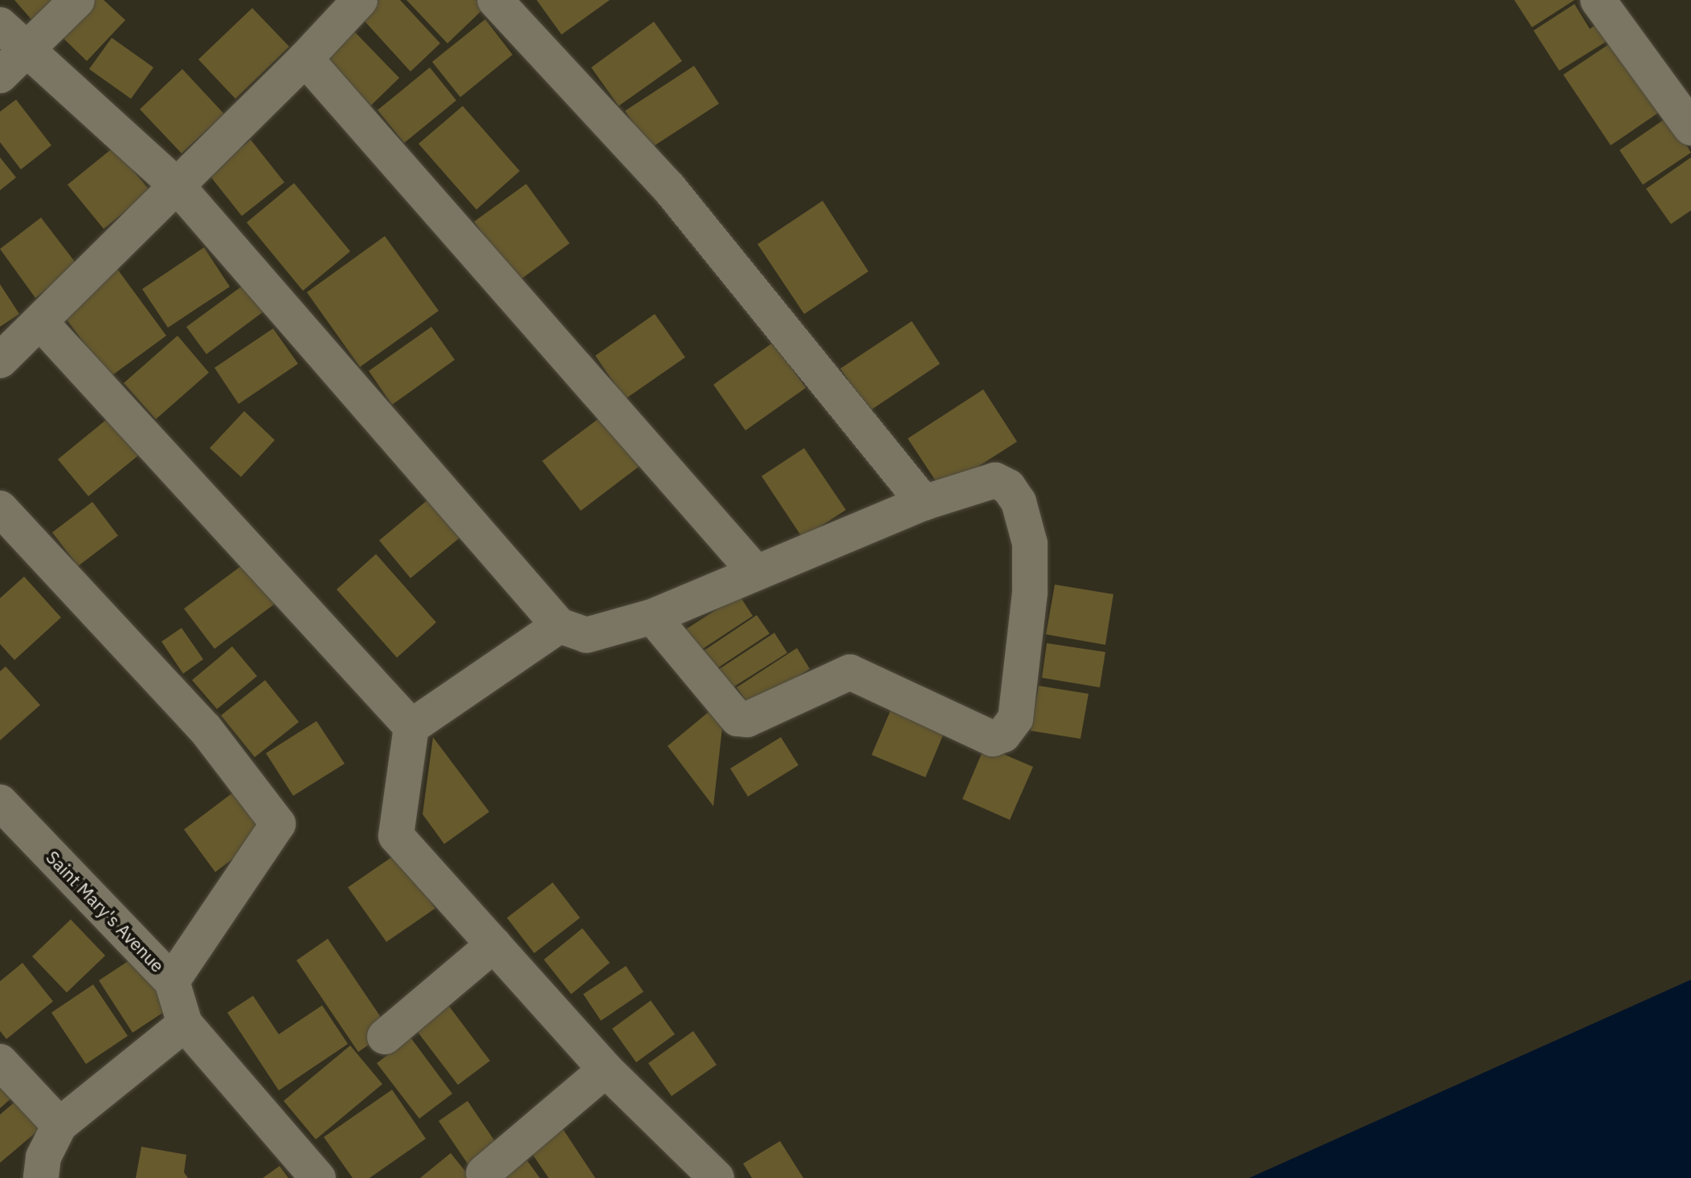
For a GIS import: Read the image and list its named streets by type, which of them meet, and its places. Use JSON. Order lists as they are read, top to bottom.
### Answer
{
  "streets": {
    "street": ["Saint Mary's Avenue"]
  }
}
